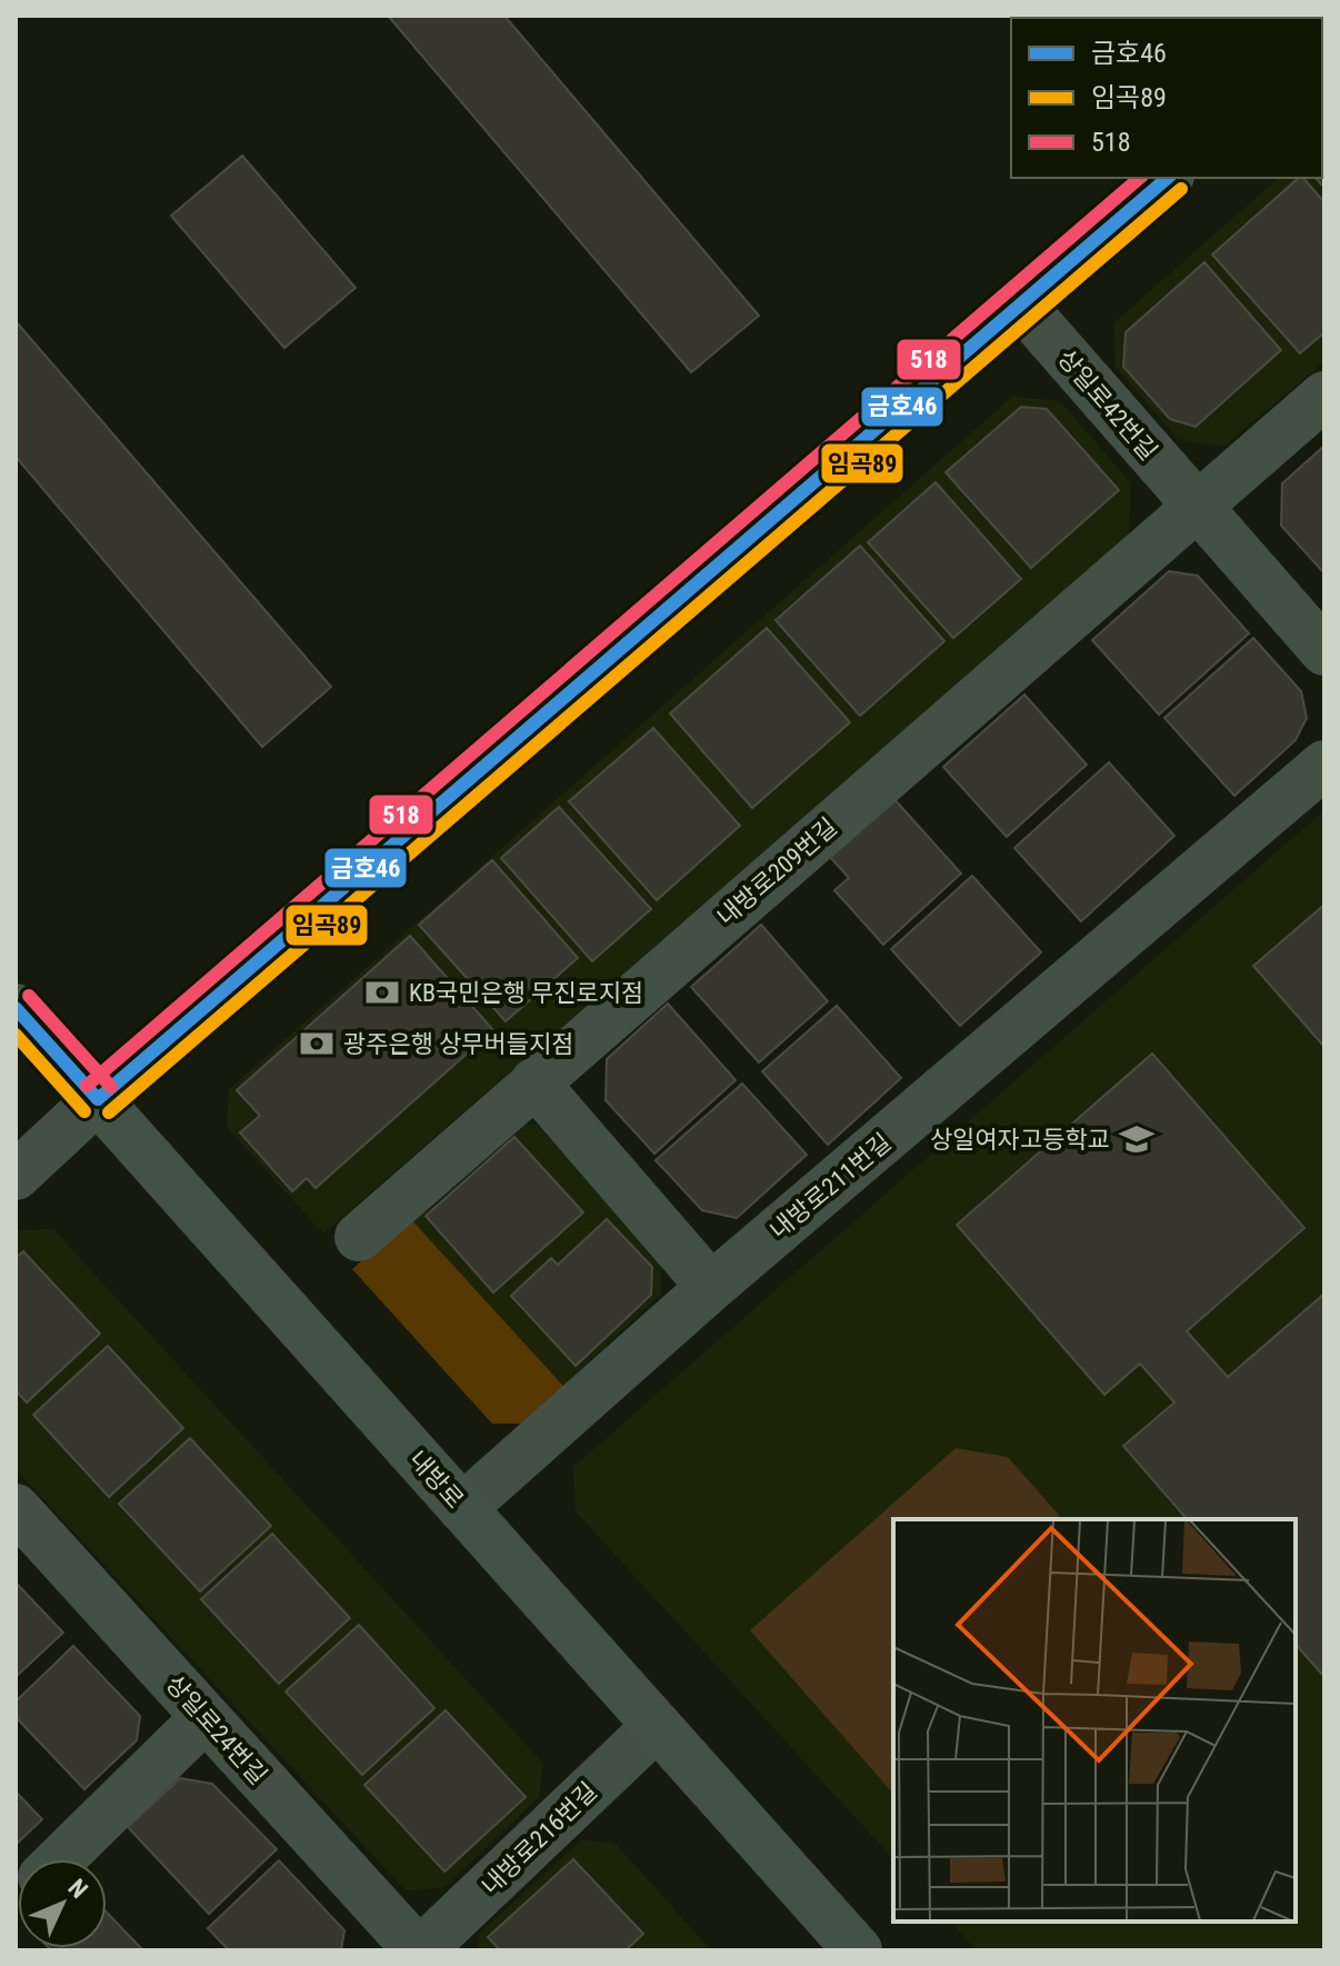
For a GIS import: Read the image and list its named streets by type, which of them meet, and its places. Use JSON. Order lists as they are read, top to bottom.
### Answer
{
  "streets": {
    "street": [
      "상일로42번길",
      "내방로209번길",
      "내방로211번길",
      "내방로",
      "상일로24번길",
      "내방로216번길"
    ]
  },
  "crossings": [
    ["상일로42번길", "내방로209번길"],
    ["내방로211번길", "내방로"],
    ["내방로", "내방로216번길"],
    ["상일로24번길", "내방로216번길"]
  ],
  "places": {
    "bank": ["KB국민은행 무진로지점", "광주은행 상무버들지점"],
    "school or university": ["상일여자고등학교"]
  },
  "lines": ["transit line 금호46", "transit line 518", "transit line 임곡89"],
  "legend": ["금호46", "임곡89", "518"],
  "north": "top right"
}
